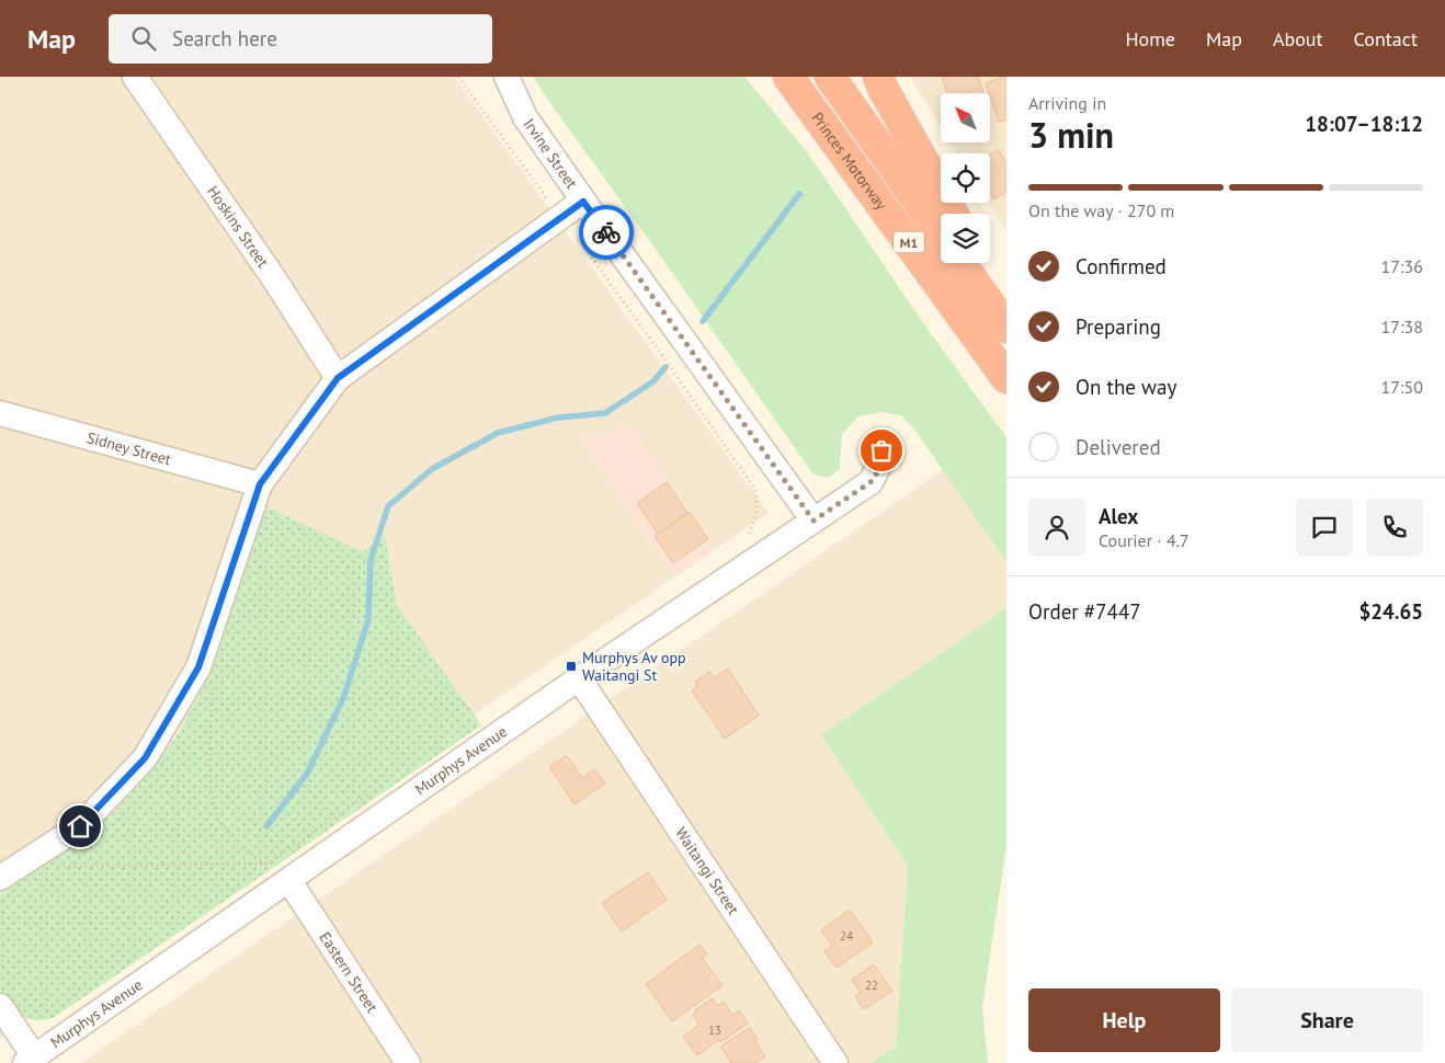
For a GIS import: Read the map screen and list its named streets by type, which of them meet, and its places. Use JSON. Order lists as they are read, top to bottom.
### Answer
{
  "streets": {
    "highway": ["Princes Motorway", "M1"],
    "street": [
      "Irvine Street",
      "Hoskins Street",
      "Sidney Street",
      "Murphys Avenue",
      "Waitangi Street",
      "Eastern Street"
    ]
  },
  "crossings": [
    ["Irvine Street", "Murphys Avenue"],
    ["Murphys Avenue", "Waitangi Street"],
    ["Murphys Avenue", "Eastern Street"]
  ],
  "places": {
    "transit": ["Murphys Av opp Waitangi St"]
  },
  "house_numbers": ["24", "22", "13"],
  "north": "top left",
  "page": {
    "header": "Map",
    "search": "Search here",
    "nav": [
      "Home",
      "Map",
      "About",
      "Contact"
    ],
    "heading": ["3 min", "Arriving in", "18:07–18:12"],
    "panel": [
      "Alex",
      "Courier · 4.7",
      "Order #7447",
      "$24.65"
    ],
    "bar": "On the way · 270 m",
    "list": [
      ["Confirmed", "17:36"],
      ["Preparing", "17:38"],
      ["On the way", "17:50"],
      "Delivered"
    ],
    "buttons": ["Help", "Share"]
  }
}
